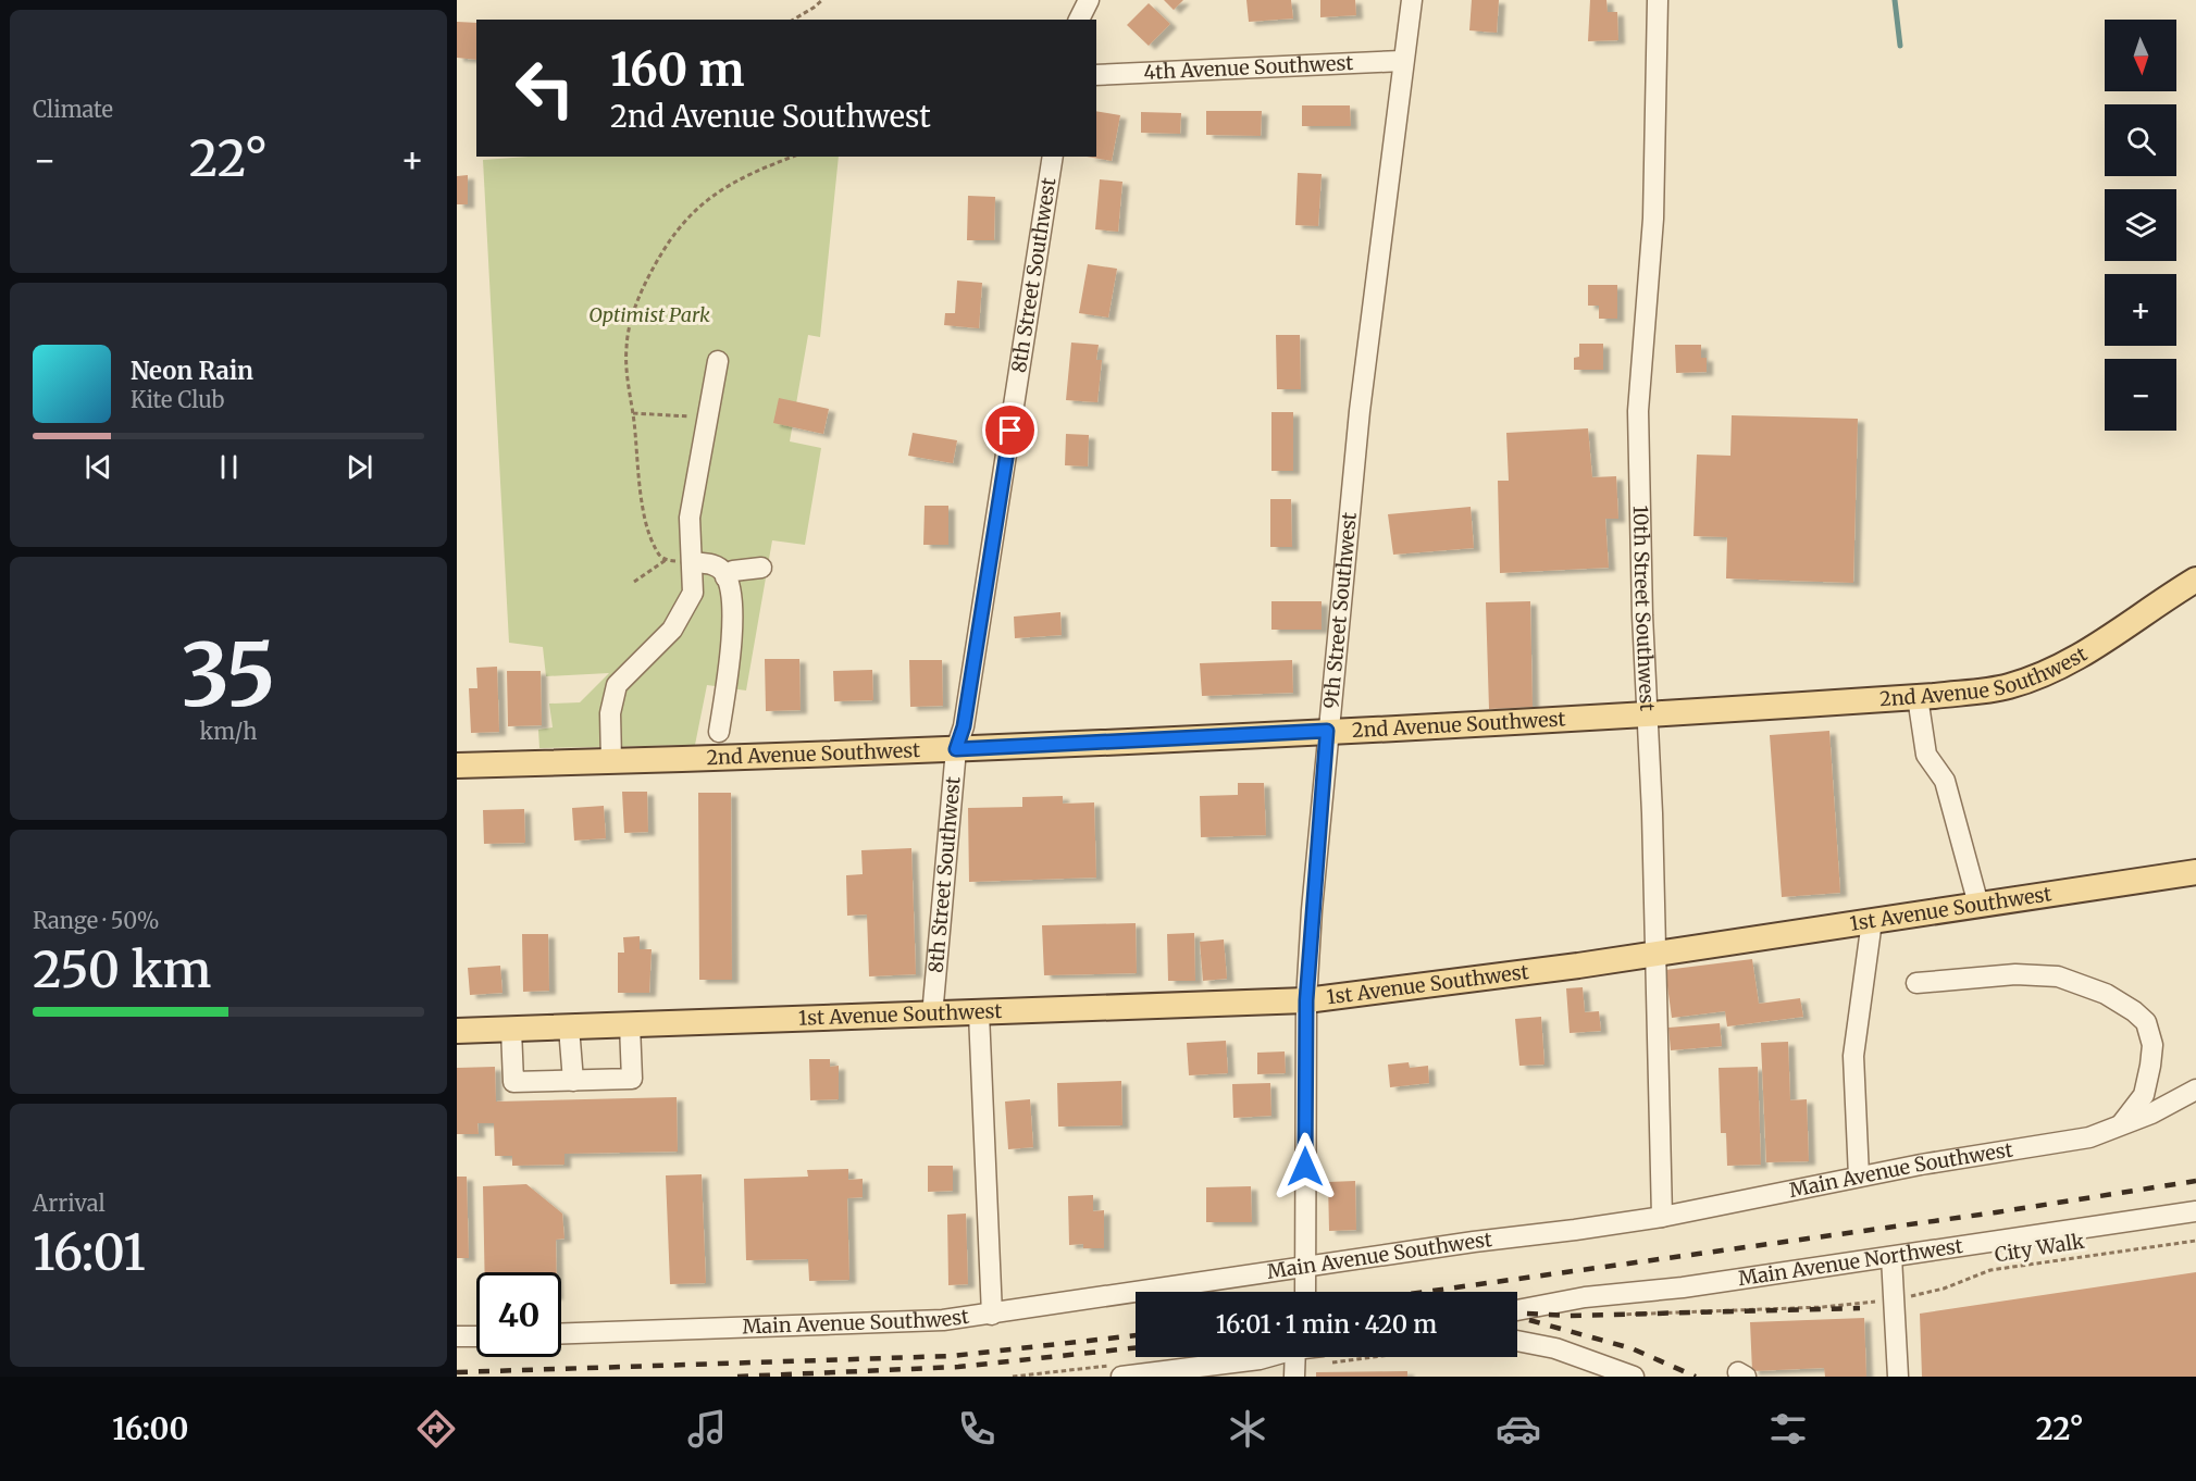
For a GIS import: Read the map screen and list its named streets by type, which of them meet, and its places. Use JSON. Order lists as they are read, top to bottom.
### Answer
{
  "streets": {
    "main road": ["2nd Avenue Southwest", "1st Avenue Southwest"],
    "street": [
      "4th Avenue Southwest",
      "8th Street Southwest",
      "10th Street Southwest",
      "9th Street Southwest",
      "Main Avenue Southwest",
      "Main Avenue Northwest"
    ],
    "path": ["City Walk"]
  },
  "crossings": [
    ["4th Avenue Southwest", "9th Street Southwest"],
    ["8th Street Southwest", "2nd Avenue Southwest"],
    ["8th Street Southwest", "1st Avenue Southwest"],
    ["10th Street Southwest", "2nd Avenue Southwest"],
    ["10th Street Southwest", "1st Avenue Southwest"],
    ["10th Street Southwest", "Main Avenue Southwest"],
    ["9th Street Southwest", "2nd Avenue Southwest"],
    ["9th Street Southwest", "1st Avenue Southwest"],
    ["9th Street Southwest", "Main Avenue Southwest"]
  ],
  "parks": ["Optimist Park"],
  "north": "bottom",
  "page": {
    "tile": [
      "Climate",
      ["35", "km/h"],
      ["Range · 50%", "250 km"],
      ["Arrival", "16:01"]
    ],
    "map_buttons": ["+", "−"],
    "turn": ["160 m", "2nd Avenue Southwest"],
    "heat": ["−", "22°", "+"],
    "song": ["Neon Rain", "Kite Club"],
    "limit": "40",
    "trip": "16:01 · 1 min · 420 m",
    "tabs": ["16:00", "22°"]
  }
}
